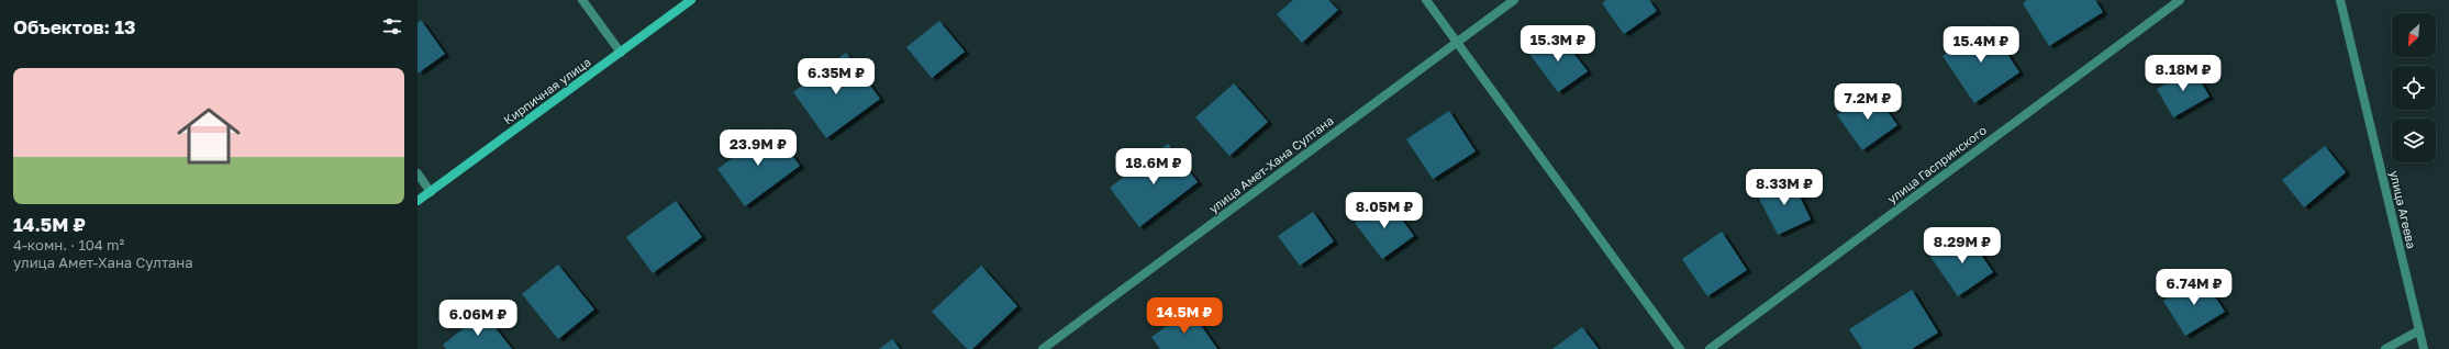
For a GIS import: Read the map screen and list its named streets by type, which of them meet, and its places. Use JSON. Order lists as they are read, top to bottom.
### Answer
{
  "streets": {
    "main road": ["Кирпичная улица"],
    "street": ["улица Амет-Хана Султана", "улица Гаспринского", "улица Агеева"]
  },
  "north": "bottom left",
  "page": {
    "heading": "Объектов: 13",
    "price": [
      "15.3M ₽",
      "15.4M ₽",
      "8.18M ₽",
      "6.35M ₽",
      "7.2M ₽",
      "23.9M ₽",
      "18.6M ₽",
      "8.33M ₽",
      "8.05M ₽",
      "8.29M ₽",
      "6.74M ₽",
      "14.5M ₽",
      "6.06M ₽"
    ],
    "list": [
      {
        "name": "14.5M ₽",
        "note": "4-комн. · 104 m² · улица Амет-Хана Султана"
      }
    ]
  }
}
